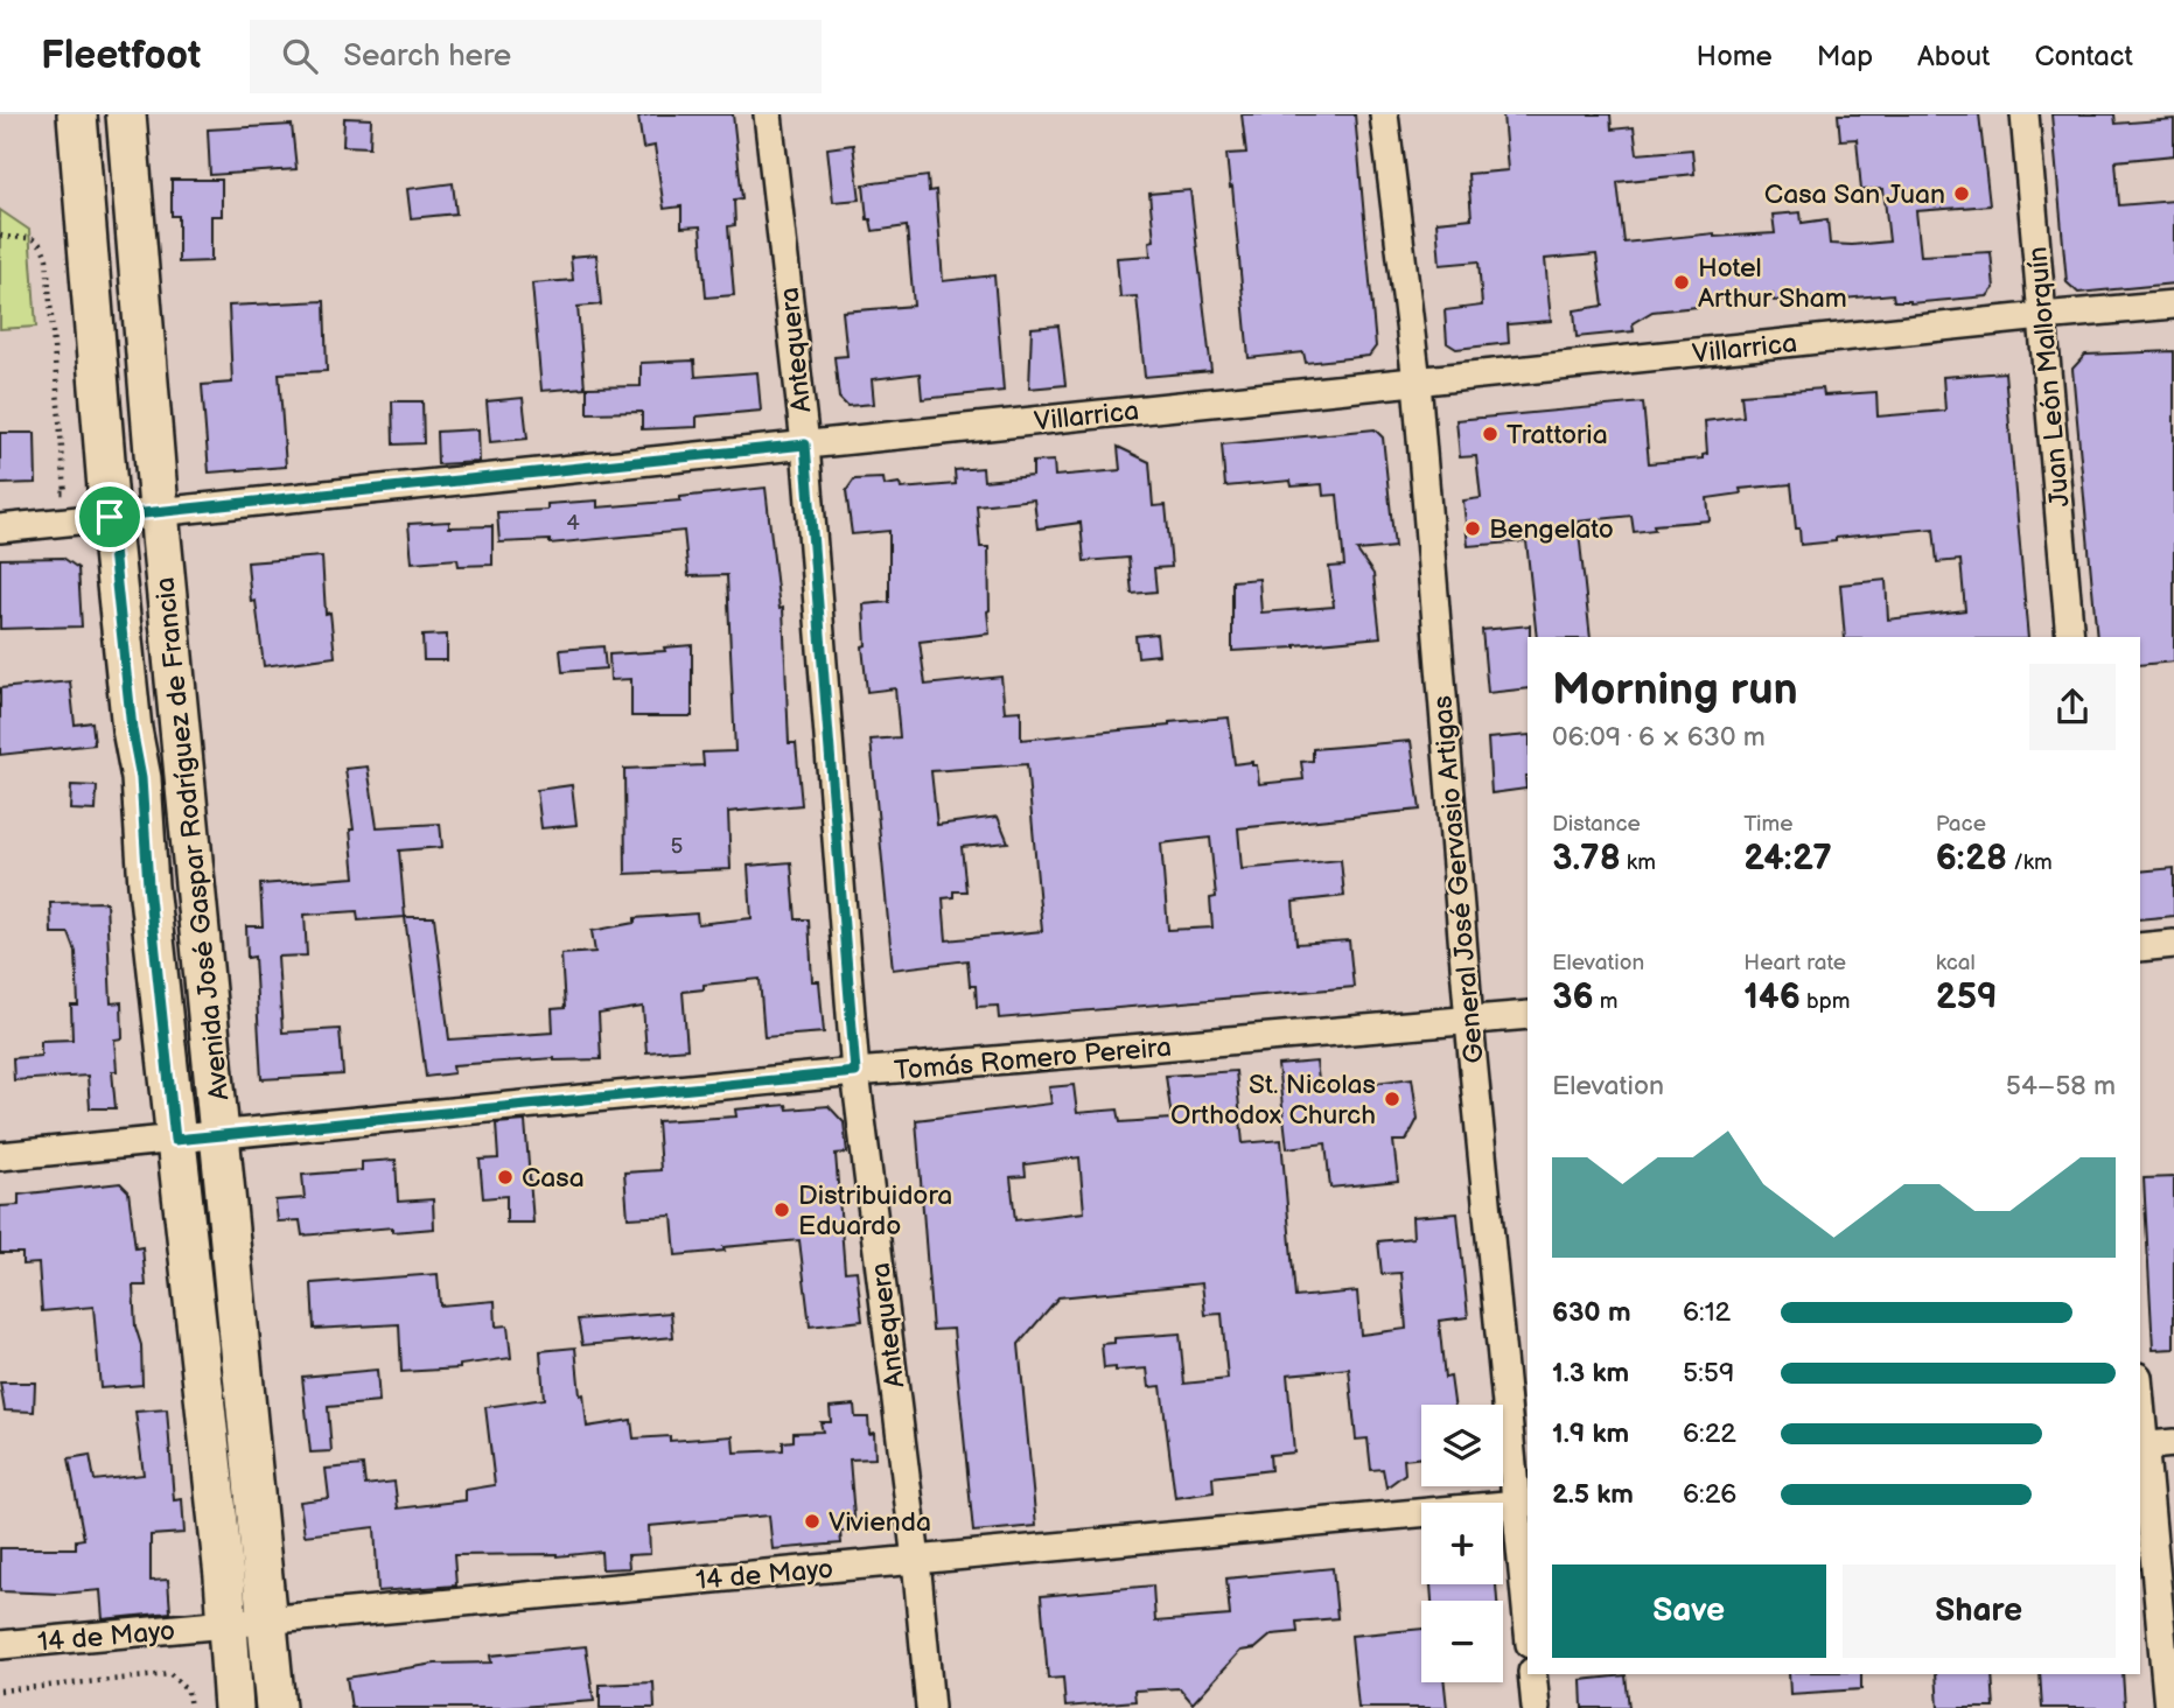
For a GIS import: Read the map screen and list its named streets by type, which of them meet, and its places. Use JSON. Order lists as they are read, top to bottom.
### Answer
{
  "streets": {
    "main road": ["Avenida José Gaspar Rodríguez de Francia"],
    "street": [
      "Villarrica",
      "Antequera",
      "Juan León Mallorquín",
      "General José Gervasio Artigas",
      "Tomás Romero Pereira",
      "14 de Mayo"
    ]
  },
  "crossings": [
    ["Villarrica", "Antequera"],
    ["Villarrica", "Juan León Mallorquín"],
    ["Villarrica", "Avenida José Gaspar Rodríguez de Francia"],
    ["Villarrica", "General José Gervasio Artigas"],
    ["Antequera", "Tomás Romero Pereira"],
    ["Antequera", "14 de Mayo"],
    ["Avenida José Gaspar Rodríguez de Francia", "Tomás Romero Pereira"],
    ["Avenida José Gaspar Rodríguez de Francia", "14 de Mayo"],
    ["General José Gervasio Artigas", "Tomás Romero Pereira"],
    ["General José Gervasio Artigas", "14 de Mayo"]
  ],
  "places": [
    "Casa San Juan",
    "Hotel Arthur Sham",
    "Trattoria",
    "Bengelato",
    "St. Nicolas Orthodox Church",
    "Casa",
    "Distribuidora Eduardo",
    "Vivienda"
  ],
  "house_numbers": ["4", "5"],
  "page": {
    "header": "Fleetfoot",
    "search": "Search here",
    "nav": [
      "Home",
      "Map",
      "About",
      "Contact"
    ],
    "heading": ["Morning run", "06:09 · 6 × 630 m"],
    "stats": [
      ["Distance", "3.78 km"],
      ["Time", "24:27"],
      ["Pace", "6:28 /km"],
      ["Elevation", "36 m"],
      ["Heart rate", "146 bpm"],
      ["kcal", "259"]
    ],
    "chart": ["Elevation", "54–58 m"],
    "list": [
      {
        "name": "630 m",
        "note": "6:12"
      },
      {
        "name": "1.3 km",
        "note": "5:59"
      },
      {
        "name": "1.9 km",
        "note": "6:22"
      },
      {
        "name": "2.5 km",
        "note": "6:26"
      }
    ],
    "map_buttons": ["+", "−"],
    "buttons": ["Save", "Share"]
  }
}
